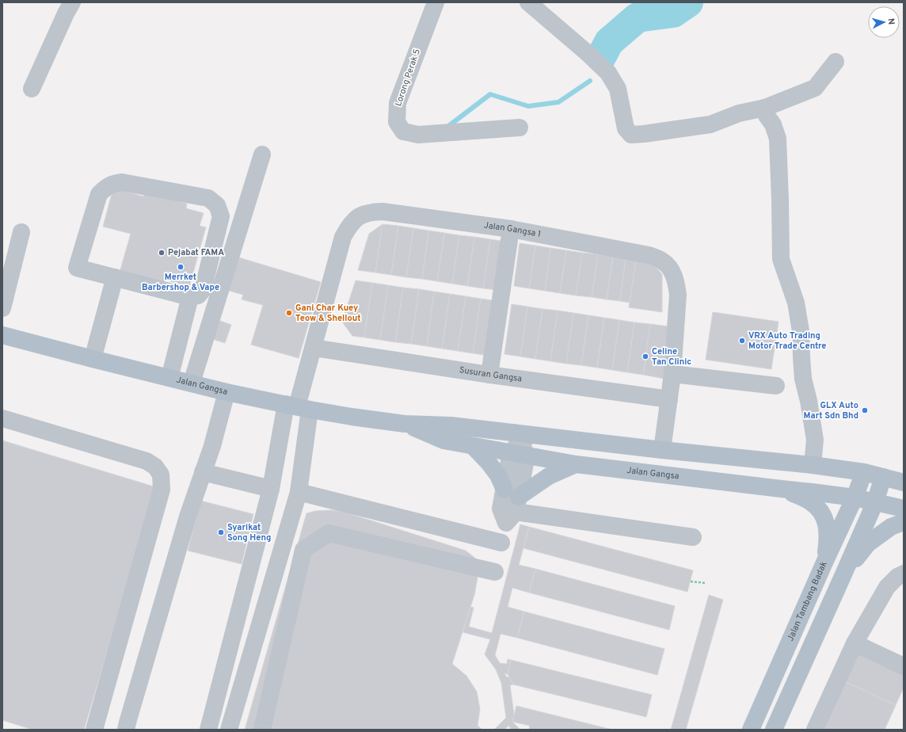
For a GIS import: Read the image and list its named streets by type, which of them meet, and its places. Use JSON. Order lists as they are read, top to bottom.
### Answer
{
  "streets": {
    "main road": ["Jalan Gangsa", "Jalan Tambang Badak"],
    "street": ["Lorong Perak 5", "Jalan Gangsa 1", "Susuran Gangsa"]
  },
  "crossings": [
    ["Jalan Gangsa 1", "Susuran Gangsa"],
    ["Jalan Gangsa 1", "Jalan Gangsa"],
    ["Jalan Gangsa", "Jalan Tambang Badak"]
  ],
  "places": [
    "Pejabat FAMA",
    "Merrket Barbershop & Vape",
    "Gani Char Kuey Teow & Shellout",
    "VRX Auto Trading Motor Trade Centre",
    "Celine Tan Clinic",
    "GLX Auto Mart Sdn Bhd",
    "Syarikat Song Heng"
  ],
  "north": "right"
}
